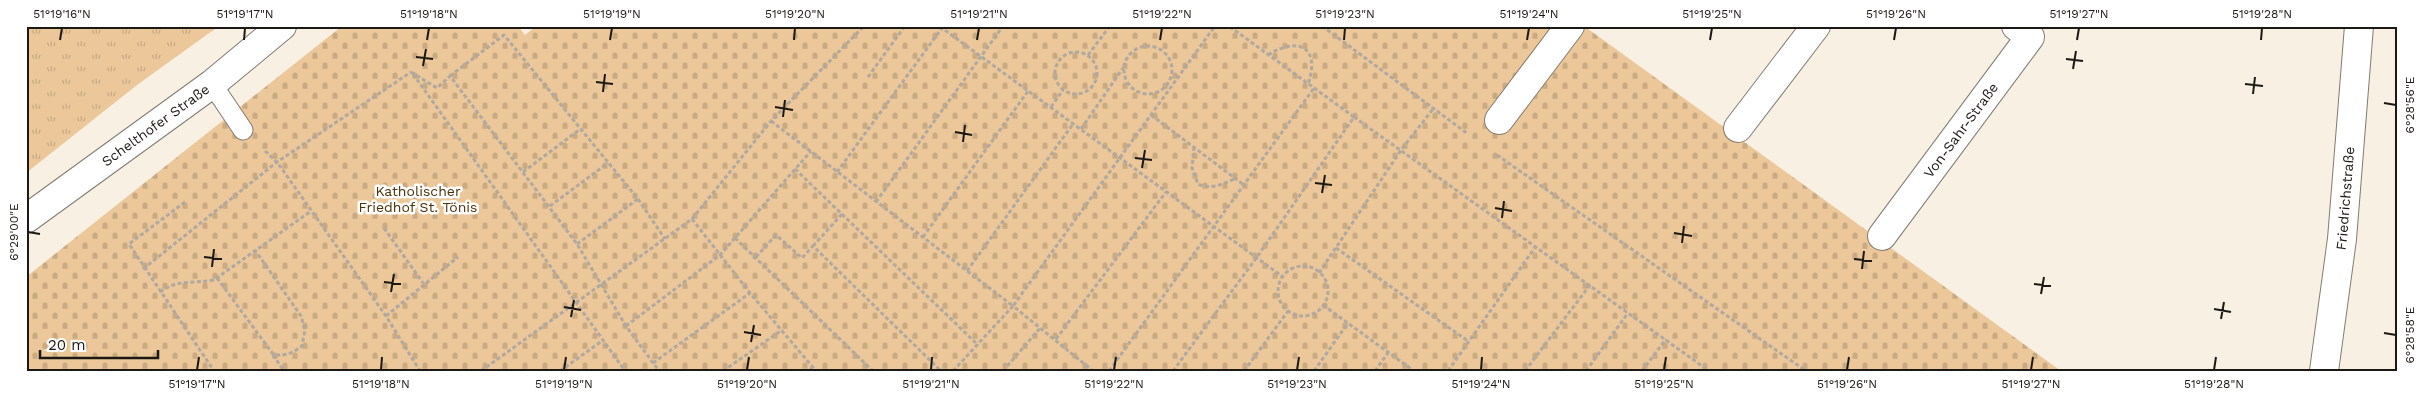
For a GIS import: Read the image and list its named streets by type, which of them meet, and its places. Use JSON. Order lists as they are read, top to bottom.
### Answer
{
  "streets": {
    "street": ["Schelthofer Straße", "Von-Sahr-Straße", "Friedrichstraße"]
  },
  "parks": ["Katholischer Friedhof St. Tönis"],
  "scale_bar": "20 m",
  "coordinates": [
    "51°19'16\"N",
    "51°19'17\"N",
    "51°19'18\"N",
    "51°19'19\"N",
    "51°19'20\"N",
    "51°19'21\"N",
    "51°19'22\"N",
    "51°19'23\"N",
    "51°19'24\"N",
    "51°19'25\"N",
    "51°19'26\"N",
    "51°19'27\"N",
    "51°19'28\"N",
    "6°28'56\"E",
    "6°29'00\"E",
    "6°28'58\"E"
  ]
}
